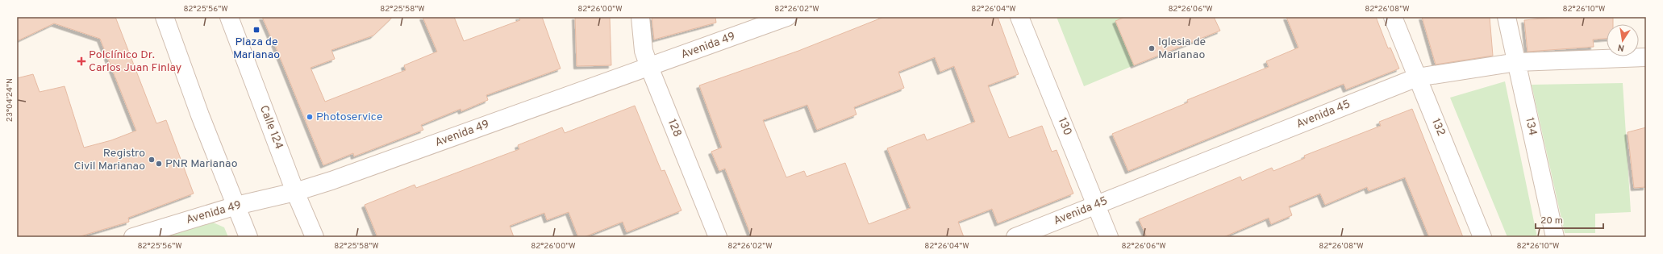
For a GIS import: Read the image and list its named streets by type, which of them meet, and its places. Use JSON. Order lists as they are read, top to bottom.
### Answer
{
  "streets": {
    "street": [
      "Avenida 49",
      "Avenida 45",
      "130",
      "134",
      "Calle 124",
      "132",
      "128"
    ]
  },
  "crossings": [
    ["Avenida 49", "Calle 124"],
    ["Avenida 49", "128"],
    ["Avenida 45", "130"],
    ["Avenida 45", "134"],
    ["Avenida 45", "132"]
  ],
  "places": {
    "transit": ["Plaza de Marianao"],
    "other": [
      "Iglesia de Marianao",
      "Photoservice",
      "Registro Civil Marianao",
      "PNR Marianao"
    ],
    "health": ["Polclínico Dr. Carlos Juan Finlay"]
  },
  "scale_bar": "20 m",
  "north": "bottom",
  "coordinates": [
    "82°25'56\"W",
    "82°25'58\"W",
    "82°26'00\"W",
    "82°26'02\"W",
    "82°26'04\"W",
    "82°26'06\"W",
    "82°26'08\"W",
    "82°26'10\"W",
    "23°04'24\"N"
  ]
}
